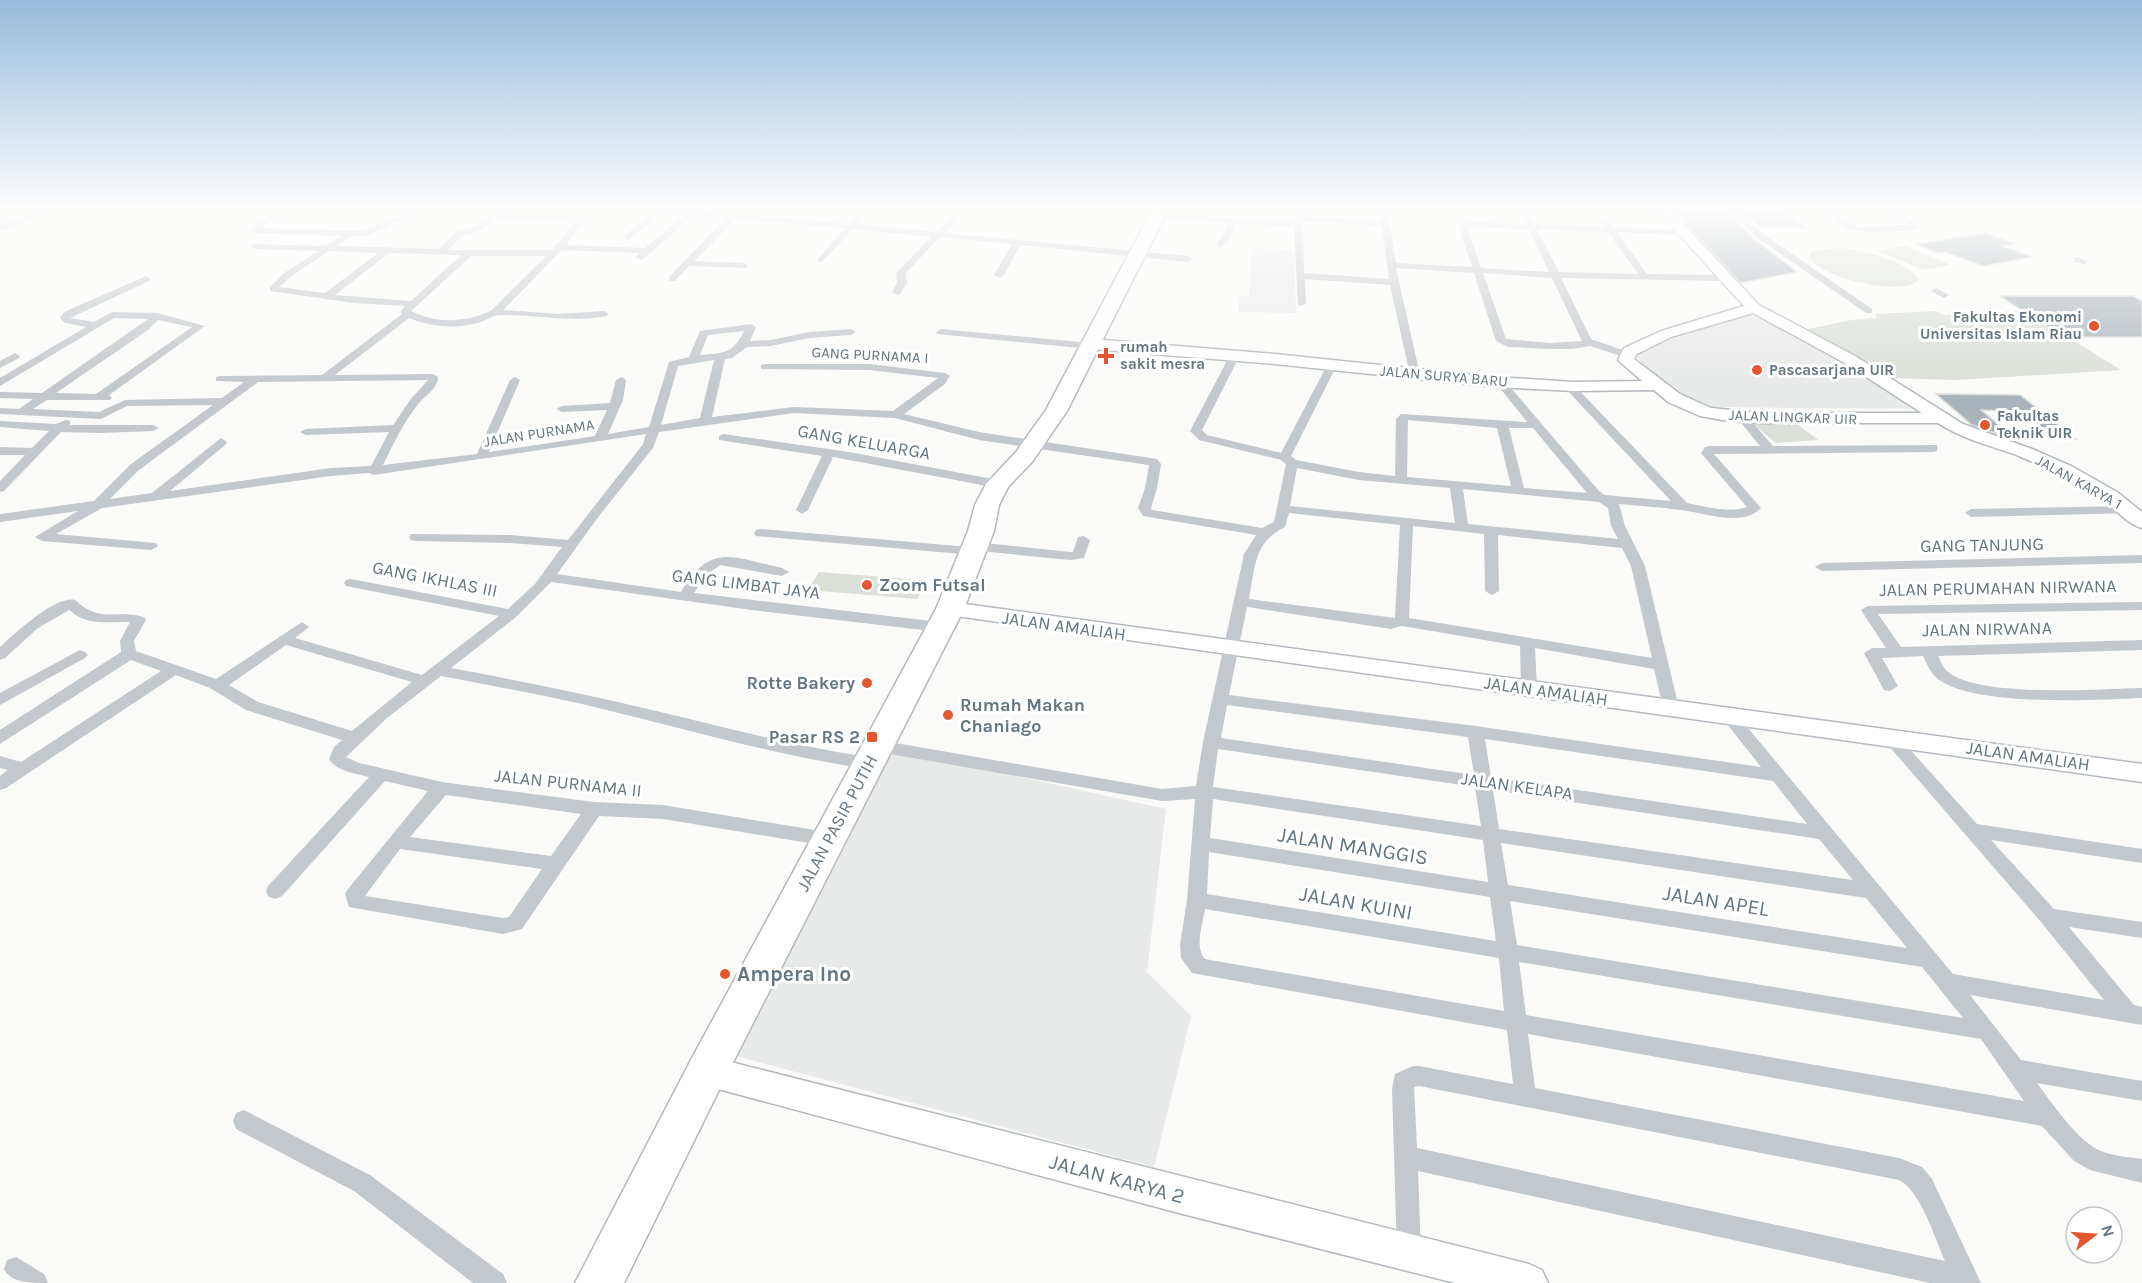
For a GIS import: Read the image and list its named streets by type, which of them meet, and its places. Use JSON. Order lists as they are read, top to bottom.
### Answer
{
  "streets": {
    "highway": ["JALAN PASIR PUTIH"],
    "street": [
      "GANG PURNAMA I",
      "JALAN SURYA BARU",
      "JALAN LINGKAR UIR",
      "JALAN PURNAMA",
      "GANG KELUARGA",
      "JALAN KARYA 1",
      "GANG TANJUNG",
      "GANG IKHLAS III",
      "GANG LIMBAT JAYA",
      "JALAN PERUMAHAN NIRWANA",
      "JALAN AMALIAH",
      "JALAN NIRWANA",
      "JALAN PURNAMA II",
      "JALAN KELAPA",
      "JALAN MANGGIS",
      "JALAN APEL",
      "JALAN KUINI",
      "JALAN KARYA 2"
    ]
  },
  "crossings": [
    ["GANG PURNAMA I", "JALAN SURYA BARU"],
    ["GANG PURNAMA I", "JALAN PURNAMA"],
    ["GANG PURNAMA I", "JALAN PASIR PUTIH"],
    ["JALAN SURYA BARU", "JALAN LINGKAR UIR"],
    ["JALAN SURYA BARU", "JALAN PASIR PUTIH"],
    ["JALAN LINGKAR UIR", "JALAN KARYA 1"],
    ["JALAN PURNAMA", "JALAN PURNAMA II"],
    ["JALAN PURNAMA", "JALAN PASIR PUTIH"],
    ["GANG KELUARGA", "JALAN PASIR PUTIH"],
    ["GANG IKHLAS III", "JALAN PURNAMA II"],
    ["GANG LIMBAT JAYA", "JALAN AMALIAH"],
    ["GANG LIMBAT JAYA", "JALAN PURNAMA II"],
    ["GANG LIMBAT JAYA", "JALAN PASIR PUTIH"],
    ["JALAN PERUMAHAN NIRWANA", "JALAN NIRWANA"],
    ["JALAN AMALIAH", "JALAN PASIR PUTIH"],
    ["JALAN PURNAMA II", "JALAN PASIR PUTIH"],
    ["JALAN PASIR PUTIH", "JALAN KARYA 2"],
    ["JALAN MANGGIS", "JALAN APEL"]
  ],
  "places": {
    "other": [
      "Fakultas Ekonomi Universitas Islam Riau",
      "Pascasarjana UIR",
      "Fakultas Teknik UIR",
      "Zoom Futsal",
      "Rotte Bakery",
      "Rumah Makan Chaniago",
      "Ampera Ino"
    ],
    "health": ["rumah sakit mesra"],
    "transit": ["Pasar RS 2"]
  },
  "north": "right"
}
